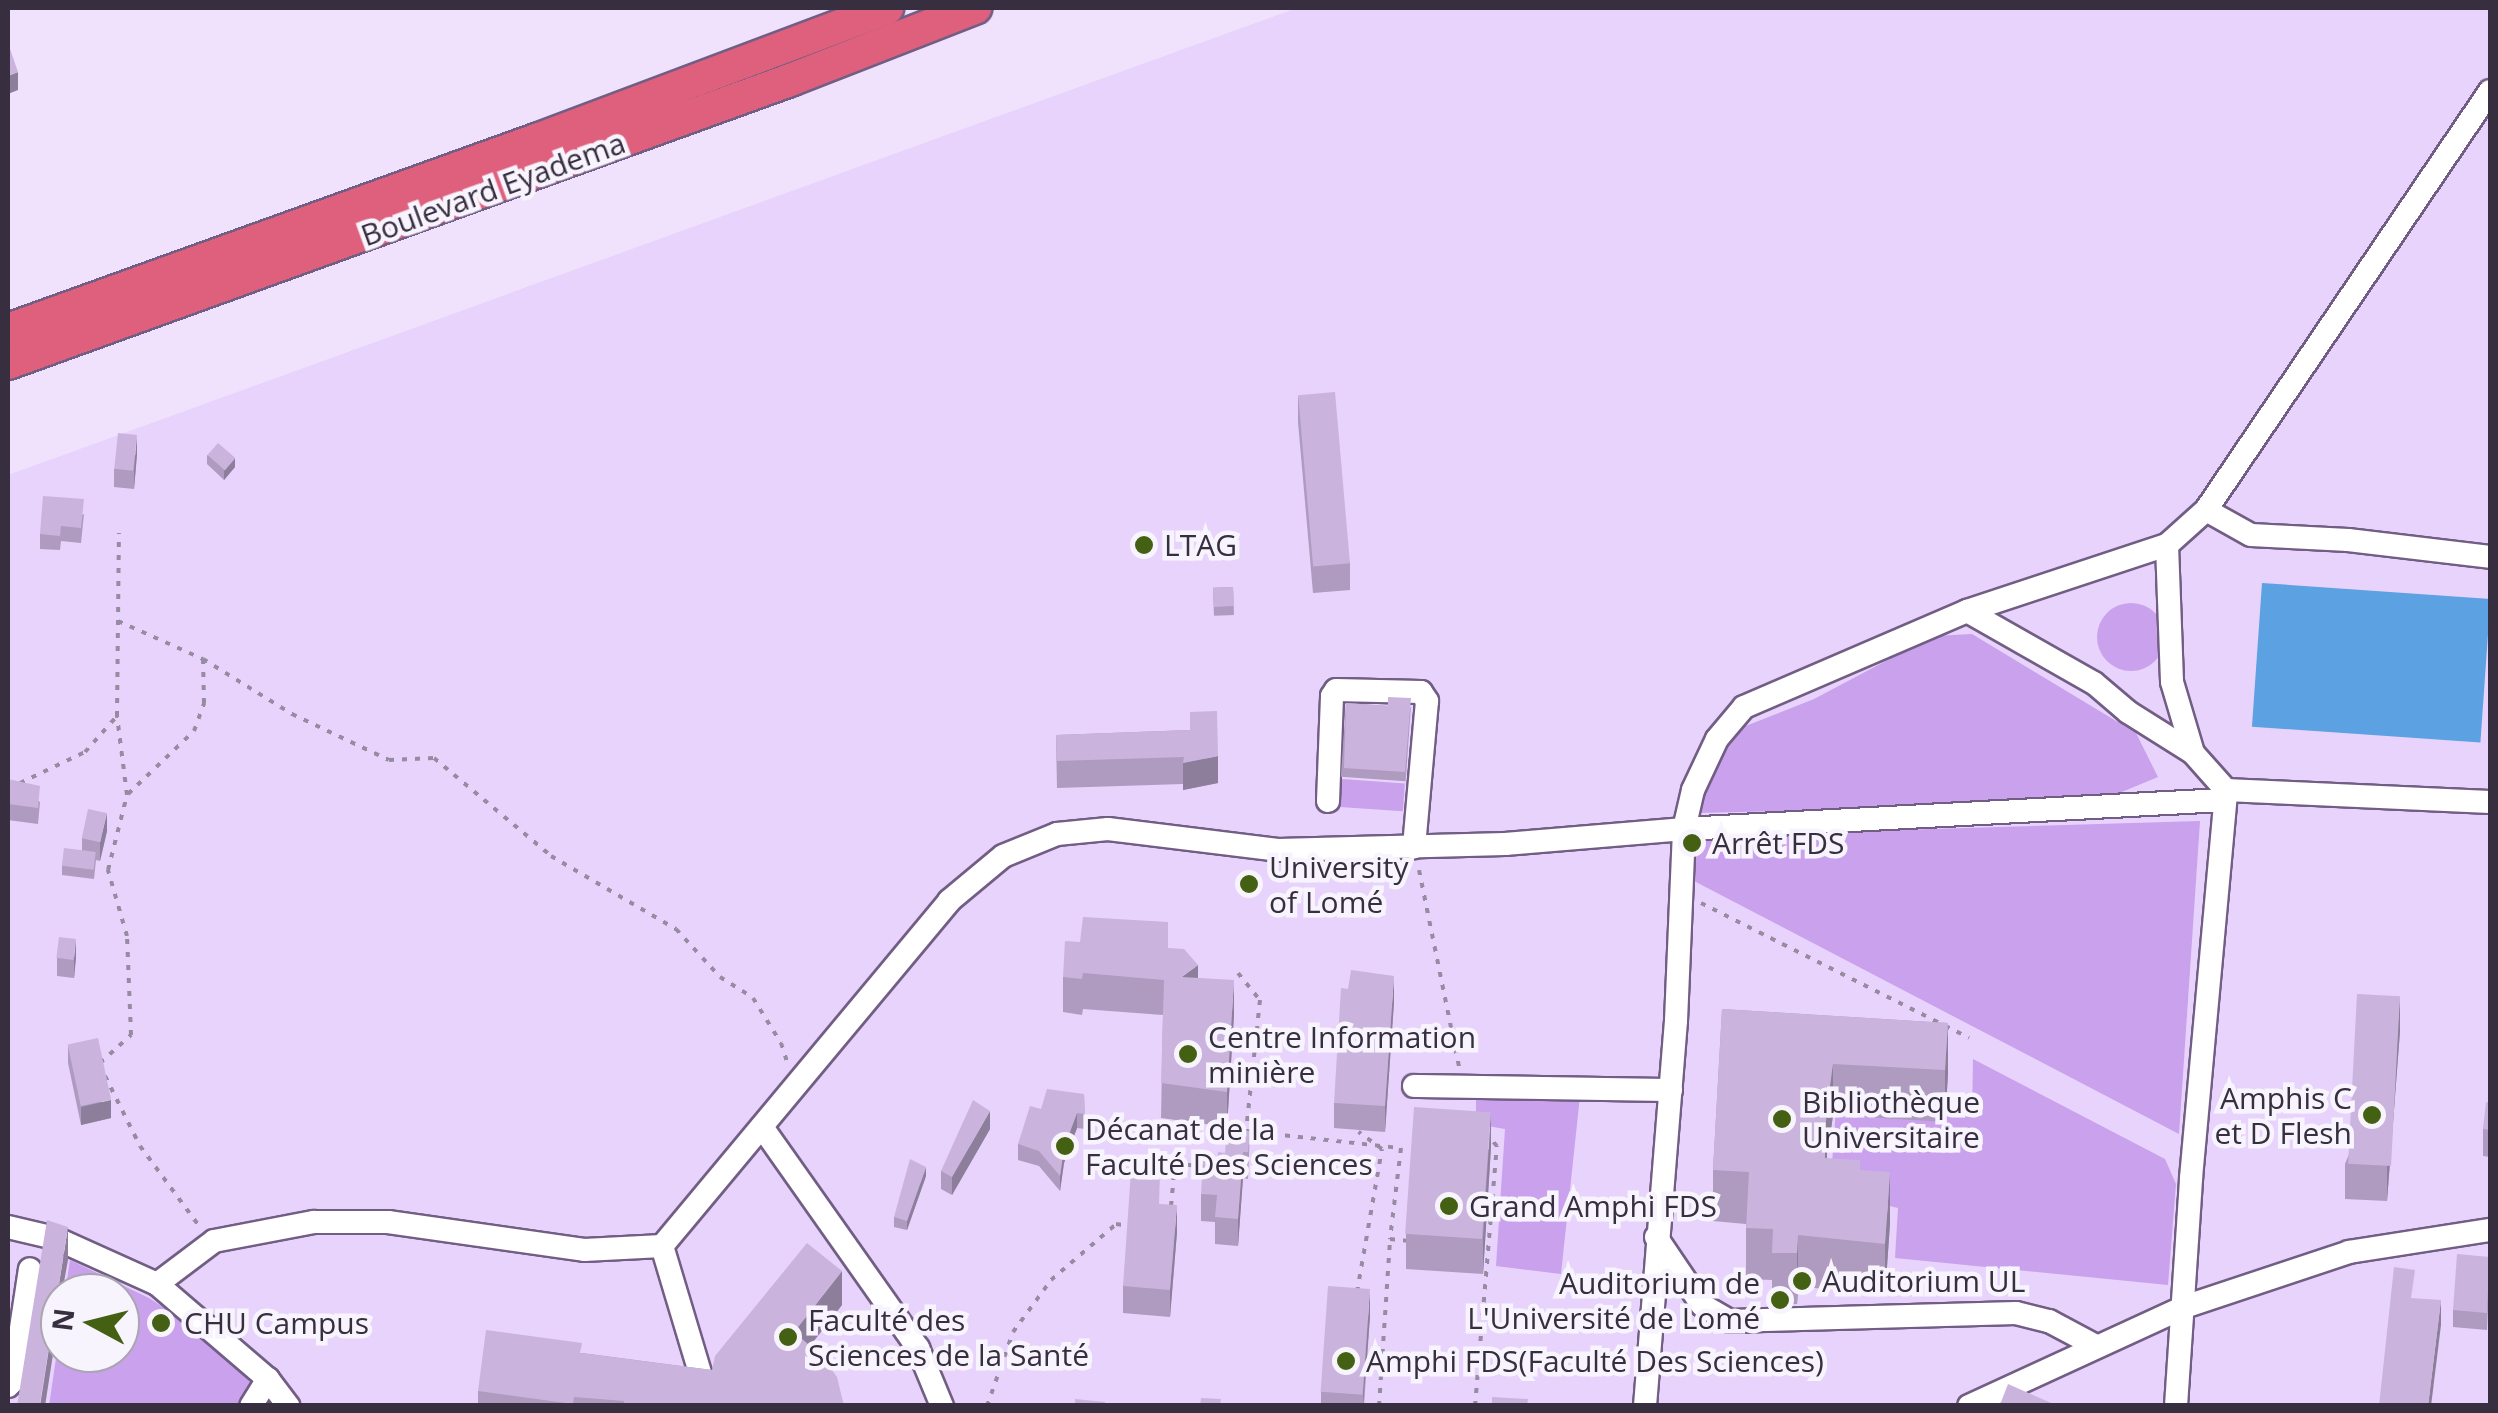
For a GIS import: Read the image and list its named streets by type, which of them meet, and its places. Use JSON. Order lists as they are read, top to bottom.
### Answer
{
  "streets": {
    "highway": ["Boulevard Eyadema"]
  },
  "places": [
    "LTAG",
    "Arrêt FDS",
    "University of Lomé",
    "Centre Information minière",
    "Amphis C et D Flesh",
    "Bibliothèque Universitaire",
    "Décanat de la Faculté Des Sciences",
    "Grand Amphi FDS",
    "Auditorium UL",
    "Auditorium de L'Université de Lomé",
    "CHU Campus",
    "Faculté des Sciences de la Santé",
    "Amphi FDS(Faculté Des Sciences)"
  ],
  "north": "left"
}
